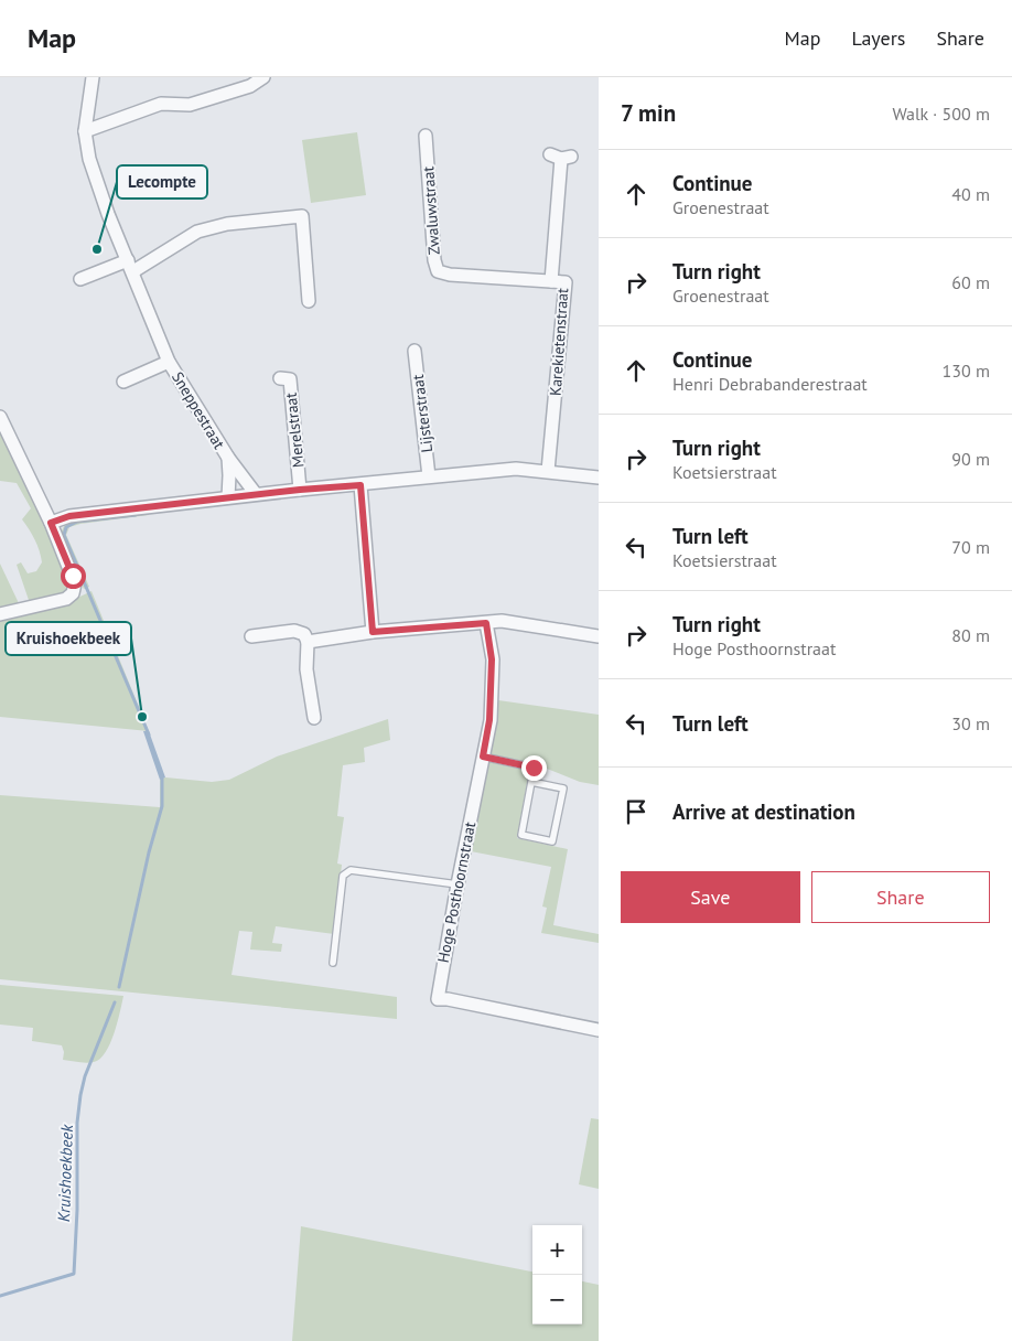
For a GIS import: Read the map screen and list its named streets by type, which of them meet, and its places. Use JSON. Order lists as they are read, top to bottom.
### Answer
{
  "streets": {
    "street": [
      "Zwaluwstraat",
      "Karekietenstraat",
      "Sneppestraat",
      "Lijsterstraat",
      "Merelstraat",
      "Hoge Posthoornstraat"
    ]
  },
  "crossings": [
    ["Zwaluwstraat", "Karekietenstraat"]
  ],
  "water": ["Kruishoekbeek"],
  "places": ["Lecompte", "Kruishoekbeek"],
  "page": {
    "header": "Map",
    "nav": ["Map", "Layers", "Share"],
    "heading": ["7 min", "Walk · 500 m"],
    "list": [
      ["Continue", "Groenestraat", "40 m"],
      ["Turn right", "Groenestraat", "60 m"],
      ["Continue", "Henri Debrabanderestraat", "130 m"],
      ["Turn right", "Koetsierstraat", "90 m"],
      ["Turn left", "Koetsierstraat", "70 m"],
      ["Turn right", "Hoge Posthoornstraat", "80 m"],
      ["Turn left", "30 m"],
      "Arrive at destination"
    ],
    "buttons": ["Save", "Share"],
    "map_buttons": ["+", "−"]
  }
}
